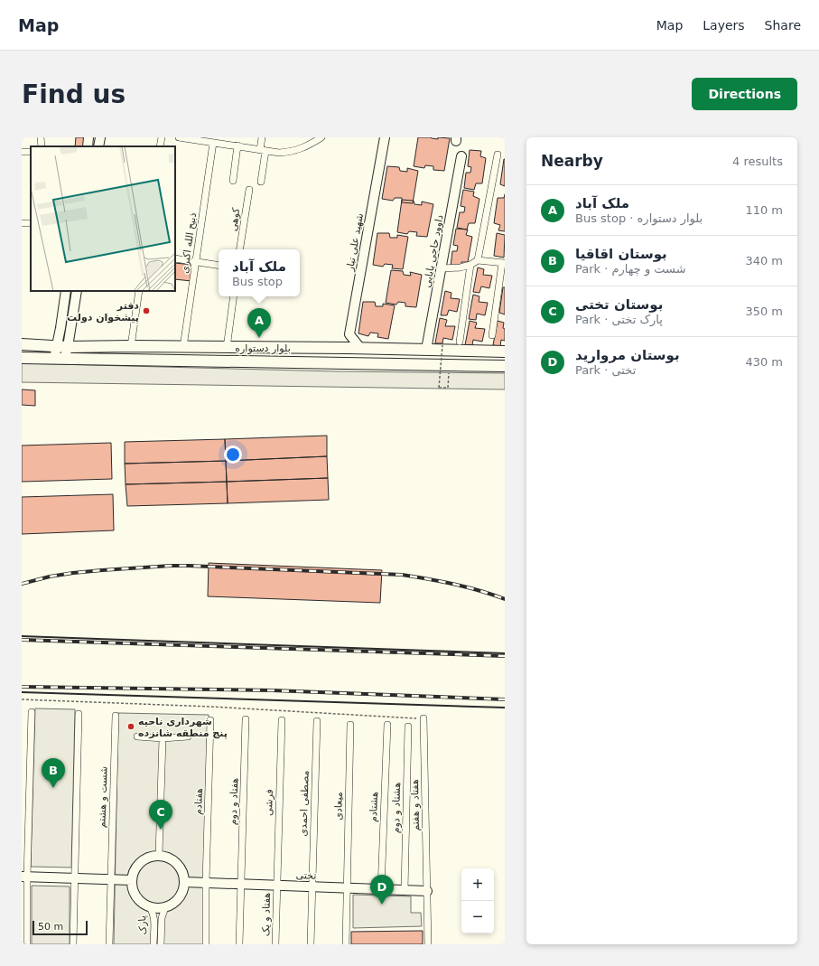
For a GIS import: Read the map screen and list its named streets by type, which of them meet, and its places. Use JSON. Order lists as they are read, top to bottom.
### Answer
{
  "streets": {
    "main road": ["بلوار دستواره"],
    "street": [
      "کوهی",
      "شهید علی تبار",
      "ذبیح الله اکبری",
      "داوود حاجی بابایی",
      "شست و هشتم",
      "هفتادم",
      "هفتاد و دوم",
      "فرشی",
      "مصطفی احمدی",
      "هفتاد و هفتم",
      "میعادی",
      "هشتادم",
      "هشتاد و دوم",
      "تختی",
      "هفتاد و یک",
      "پارک"
    ]
  },
  "crossings": [
    ["شهید علی تبار", "بلوار دستواره"],
    ["ذبیح الله اکبری", "بلوار دستواره"],
    ["داوود حاجی بابایی", "بلوار دستواره"],
    ["هفتادم", "تختی"],
    ["هفتاد و دوم", "تختی"],
    ["فرشی", "تختی"],
    ["فرشی", "هفتاد و یک"],
    ["مصطفی احمدی", "تختی"],
    ["هفتاد و هفتم", "تختی"],
    ["میعادی", "تختی"],
    ["هشتادم", "تختی"],
    ["هشتاد و دوم", "تختی"],
    ["تختی", "هفتاد و یک"],
    ["تختی", "پارک"]
  ],
  "places": ["دفتر پیشخوان دولت", "شهرداری ناحیه پنج منطقه شانزده"],
  "scale_bar": "50 m",
  "page": {
    "header": "Map",
    "nav": ["Map", "Layers", "Share"],
    "buttons": "Directions",
    "title": "Find us",
    "heading": ["Nearby", "4 results"],
    "list": [
      {
        "mark": "A",
        "name": "ملک آباد",
        "note": "Bus stop · بلوار دستواره",
        "value": "110 m"
      },
      {
        "mark": "B",
        "name": "بوستان اقاقیا",
        "note": "Park · شست و چهارم",
        "value": "340 m"
      },
      {
        "mark": "C",
        "name": "بوستان تختی",
        "note": "Park · پارک تختی",
        "value": "350 m"
      },
      {
        "mark": "D",
        "name": "بوستان مروارید",
        "note": "Park · تختی",
        "value": "430 m"
      }
    ],
    "popup": ["ملک آباد", "Bus stop"],
    "pins": [
      "A",
      "B",
      "C",
      "D"
    ],
    "map_buttons": ["+", "−"],
    "scale": "50 m"
  }
}
